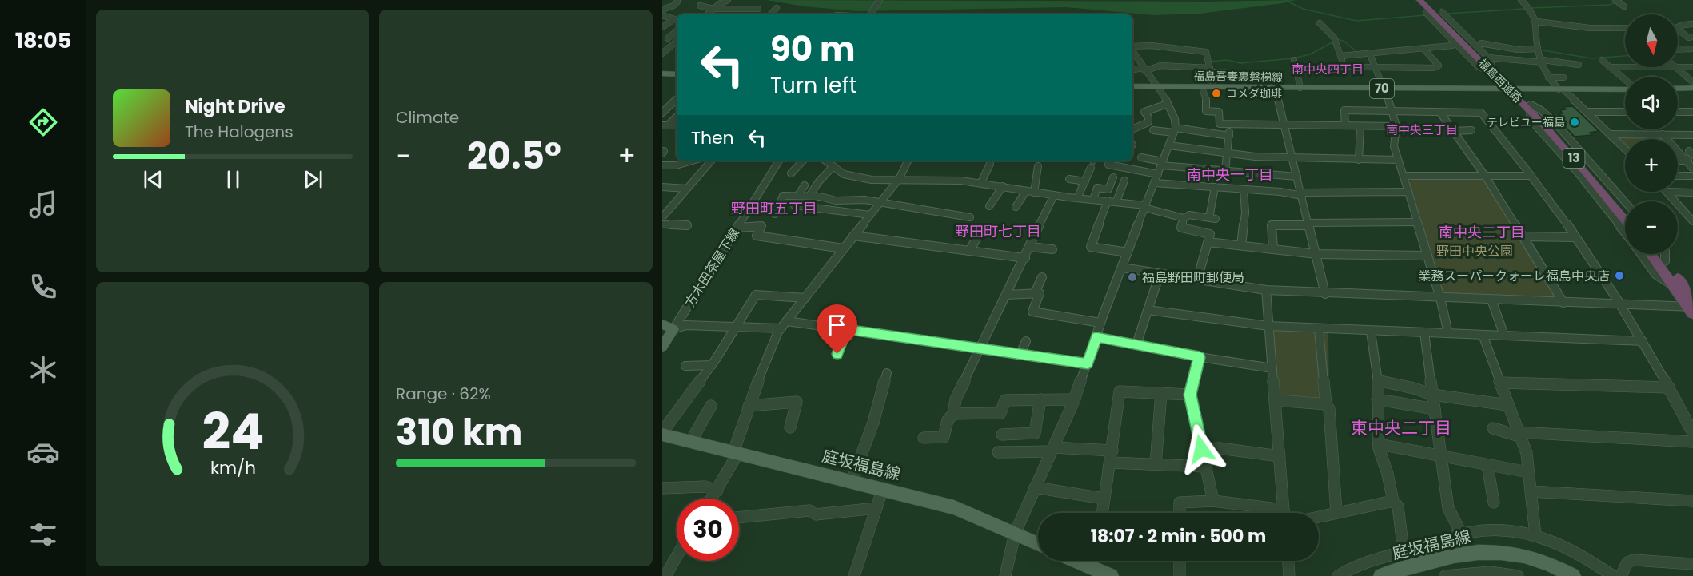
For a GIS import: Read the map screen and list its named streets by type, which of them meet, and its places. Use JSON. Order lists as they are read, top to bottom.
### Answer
{
  "streets": {
    "highway": ["福島西道路", "13"],
    "main road": ["福島吾妻裏磐梯線", "70", "庭坂福島線"],
    "street": ["方木田茶屋下線"]
  },
  "crossings": [
    ["福島吾妻裏磐梯線", "福島西道路"]
  ],
  "districts": [
    "南中央四丁目",
    "南中央三丁目",
    "南中央一丁目",
    "野田町五丁目",
    "野田町七丁目",
    "南中央二丁目",
    "東中央二丁目"
  ],
  "parks": ["野田中央公園"],
  "places": [
    "コメダ珈琲",
    "テレビユー福島",
    "業務スーパークォーレ福島中央店",
    "福島野田町郵便局"
  ],
  "north": "bottom",
  "page": {
    "tabs": "18:05",
    "tile": [
      "Climate",
      ["Range · 62%", "310 km"]
    ],
    "map_buttons": ["+", "−"],
    "turn": ["90 m", "Turn left"],
    "song": ["Night Drive", "The Halogens"],
    "then": "Then",
    "heat": ["−", "20.5°", "+"],
    "limit": "30",
    "trip": "18:07 · 2 min · 500 m",
    "gauge": ["24", "km/h"]
  }
}
